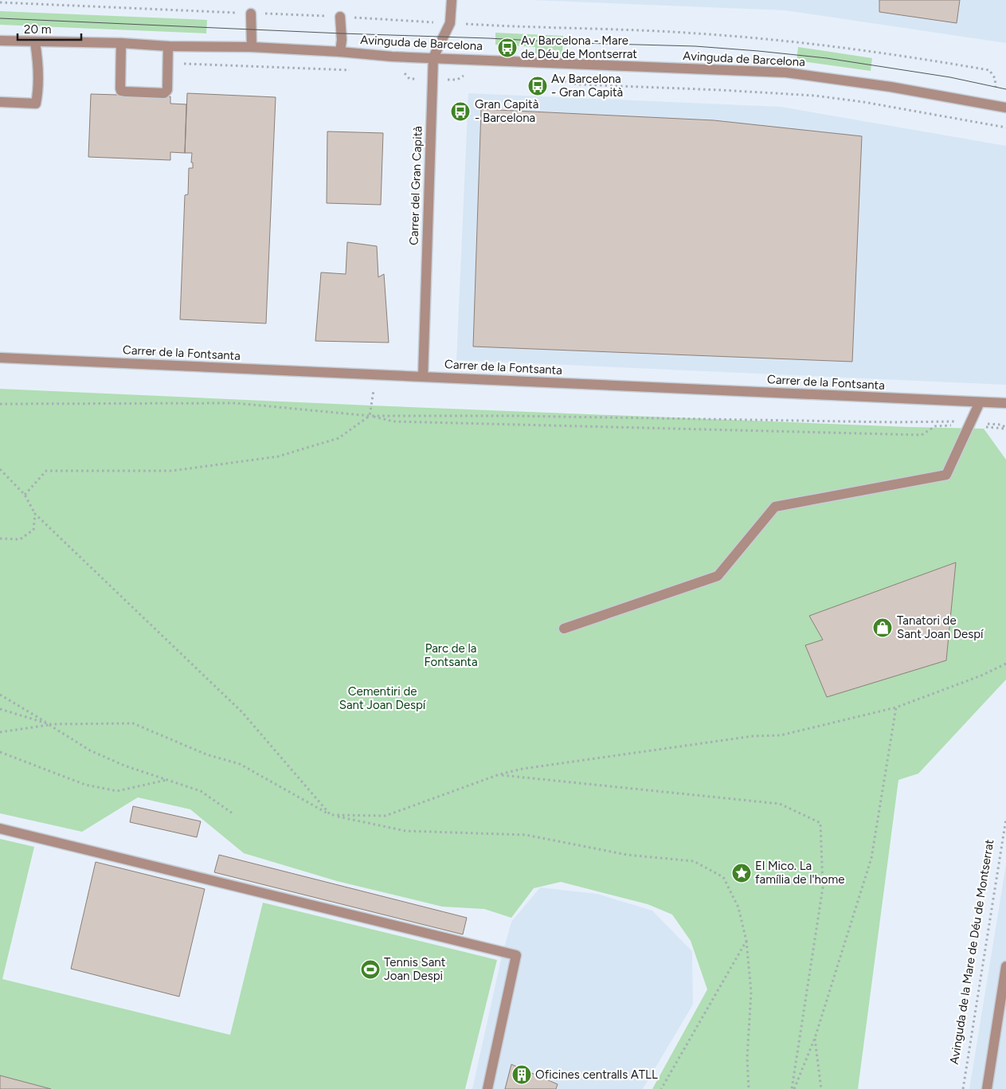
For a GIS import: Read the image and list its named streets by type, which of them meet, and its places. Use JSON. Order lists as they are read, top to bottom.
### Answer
{
  "streets": {
    "street": ["Avinguda de Barcelona", "Carrer del Gran Capità", "Carrer de la Fontsanta"],
    "path": ["Avinguda de la Mare de Déu de Montserrat"]
  },
  "crossings": [
    ["Avinguda de Barcelona", "Carrer del Gran Capità"],
    ["Carrer del Gran Capità", "Carrer de la Fontsanta"]
  ],
  "parks": ["Parc de la Fontsanta", "Cementiri de Sant Joan Despí"],
  "places": {
    "bus stop": ["Av Barcelona - Mare de Déu de Montserrat", "Av Barcelona - Gran Capità", "Gran Capità - Barcelona"],
    "shop": ["Tanatori de Sant Joan Despí"],
    "place": ["El Mico. La família de l'home"],
    "sports": ["Tennis Sant Joan Despi"],
    "building": ["Oficines centralls ATLL"]
  },
  "scale_bar": "20 m"
}
